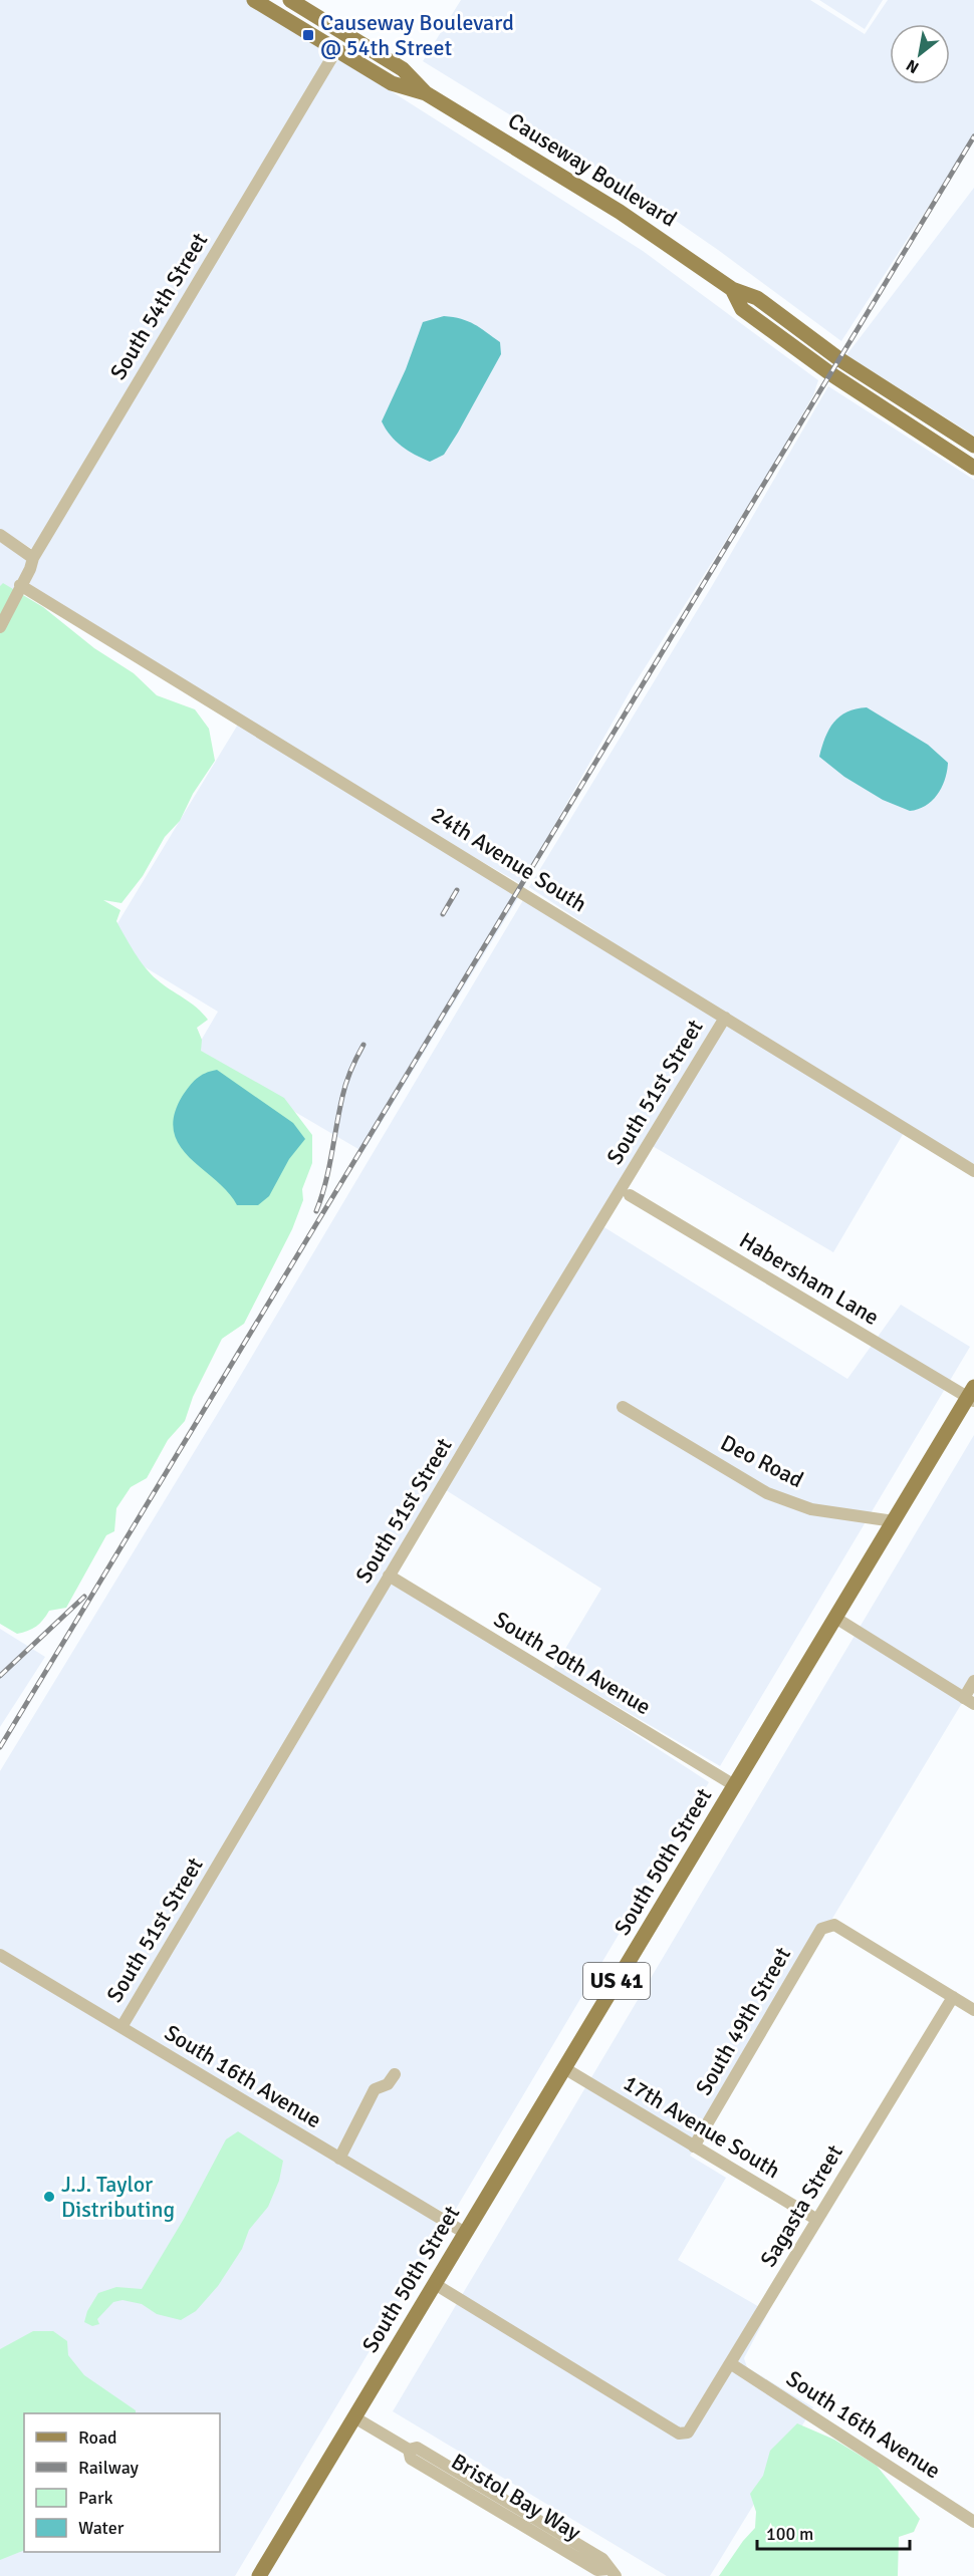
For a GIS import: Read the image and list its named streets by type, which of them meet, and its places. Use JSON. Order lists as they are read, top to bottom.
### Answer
{
  "streets": {
    "main road": ["Causeway Boulevard", "South 50th Street", "US 41"],
    "street": [
      "South 54th Street",
      "24th Avenue South",
      "South 51st Street",
      "Habersham Lane",
      "Deo Road",
      "South 20th Avenue",
      "South 49th Street",
      "South 16th Avenue",
      "17th Avenue South",
      "Sagasta Street",
      "Bristol Bay Way"
    ]
  },
  "crossings": [
    ["Causeway Boulevard", "South 54th Street"],
    ["South 54th Street", "24th Avenue South"],
    ["24th Avenue South", "South 51st Street"],
    ["South 51st Street", "South 20th Avenue"],
    ["South 51st Street", "South 16th Avenue"],
    ["Habersham Lane", "South 50th Street"],
    ["Deo Road", "South 50th Street"],
    ["South 20th Avenue", "South 50th Street"],
    ["South 50th Street", "South 16th Avenue"],
    ["South 50th Street", "17th Avenue South"],
    ["South 50th Street", "Sagasta Street"],
    ["South 50th Street", "Bristol Bay Way"],
    ["South 49th Street", "17th Avenue South"],
    ["South 49th Street", "Sagasta Street"],
    ["South 16th Avenue", "Sagasta Street"],
    ["17th Avenue South", "Sagasta Street"]
  ],
  "places": {
    "transit": ["Causeway Boulevard @ 54th Street"],
    "other": ["J.J. Taylor Distributing"]
  },
  "legend": [
    "Road",
    "Railway",
    "Park",
    "Water"
  ],
  "scale_bar": "100 m",
  "north": "bottom left"
}
